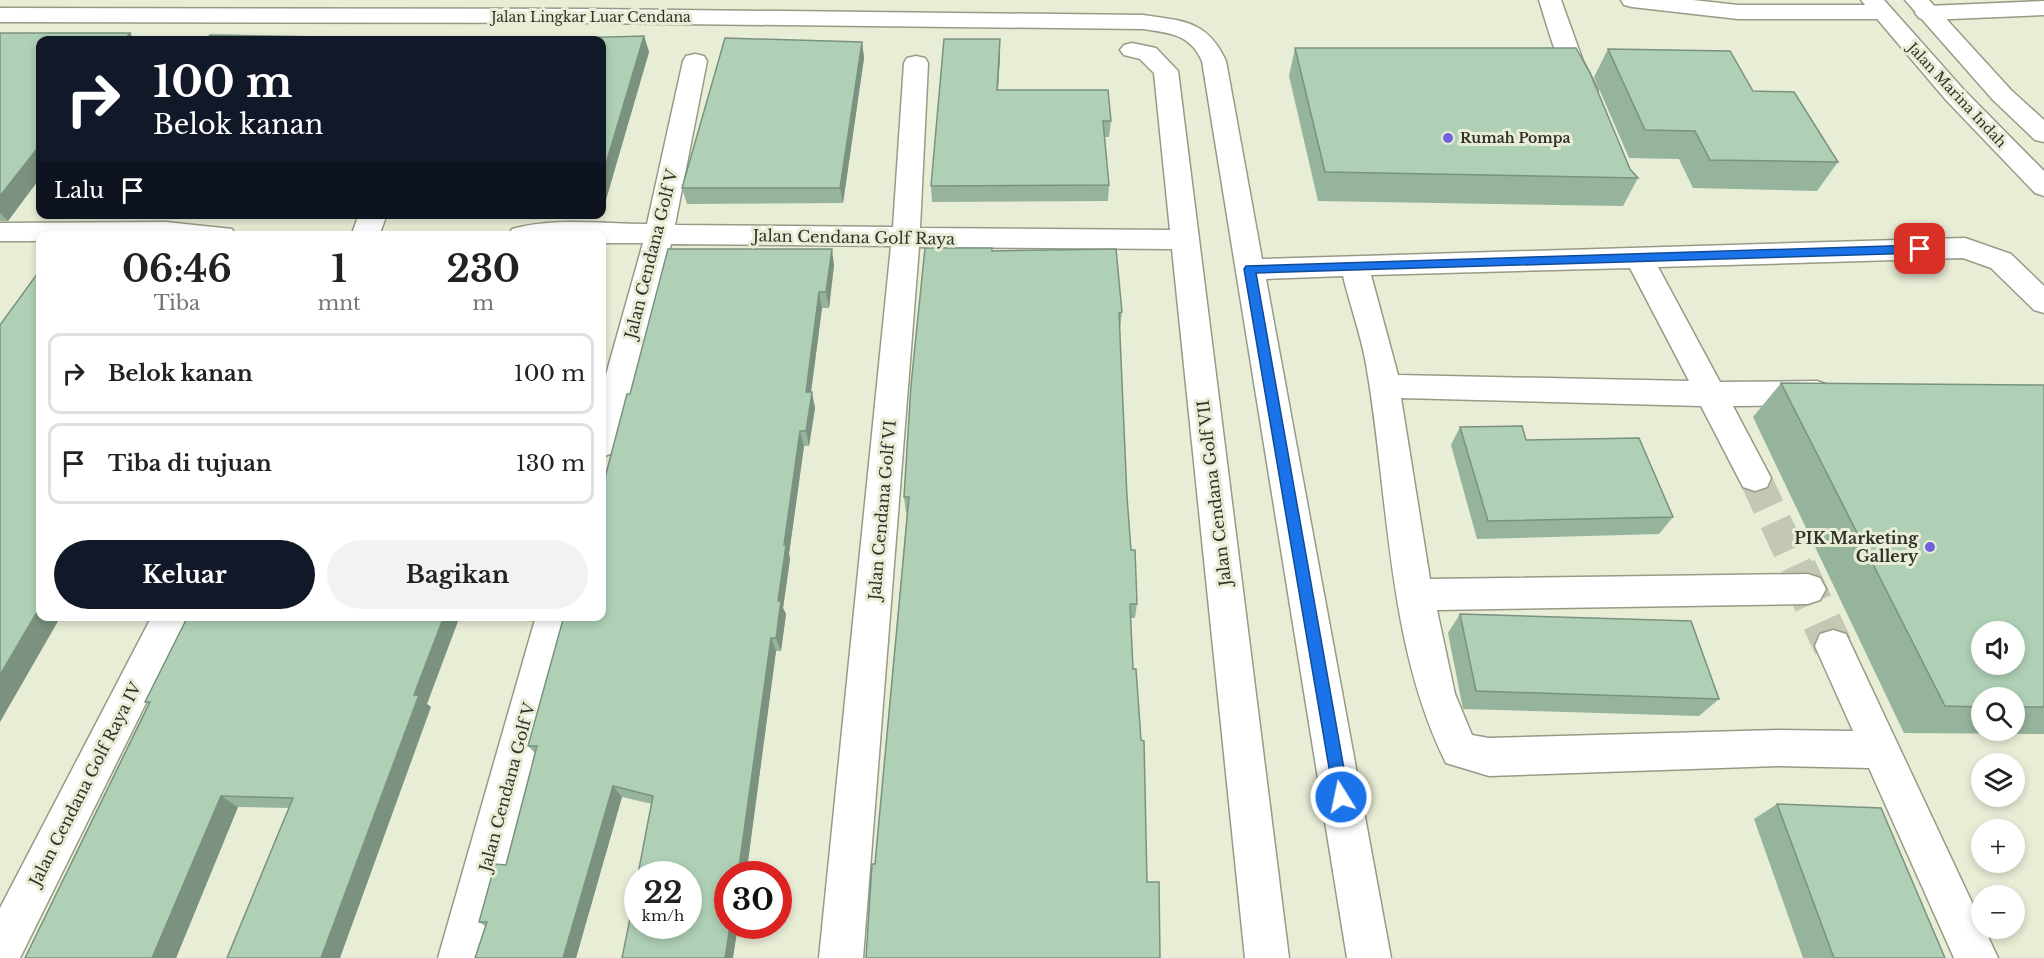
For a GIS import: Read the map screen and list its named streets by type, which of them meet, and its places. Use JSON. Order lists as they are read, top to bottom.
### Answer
{
  "streets": {
    "street": [
      "Jalan Lingkar Luar Cendana",
      "Jalan Marina Indah",
      "Jalan Cendana Golf Raya",
      "Jalan Cendana Golf V",
      "Jalan Cendana Golf VII",
      "Jalan Cendana Golf VI",
      "Jalan Cendana Golf Raya IV"
    ]
  },
  "crossings": [
    ["Jalan Cendana Golf Raya", "Jalan Cendana Golf V"],
    ["Jalan Cendana Golf Raya", "Jalan Cendana Golf VII"],
    ["Jalan Cendana Golf Raya", "Jalan Cendana Golf VI"]
  ],
  "places": ["Rumah Pompa", "PIK Marketing Gallery"],
  "page": {
    "turn": ["100 m", "Belok kanan"],
    "then": "Lalu",
    "eta": [
      "06:46",
      "Tiba",
      "1",
      "mnt",
      "230",
      "m"
    ],
    "list": [
      {
        "name": "Belok kanan",
        "value": "100 m"
      },
      {
        "name": "Tiba di tujuan",
        "value": "130 m"
      }
    ],
    "buttons": ["Keluar", "Bagikan"],
    "map_buttons": ["+", "−"],
    "speed": "22 km/h",
    "limit": "30"
  }
}
